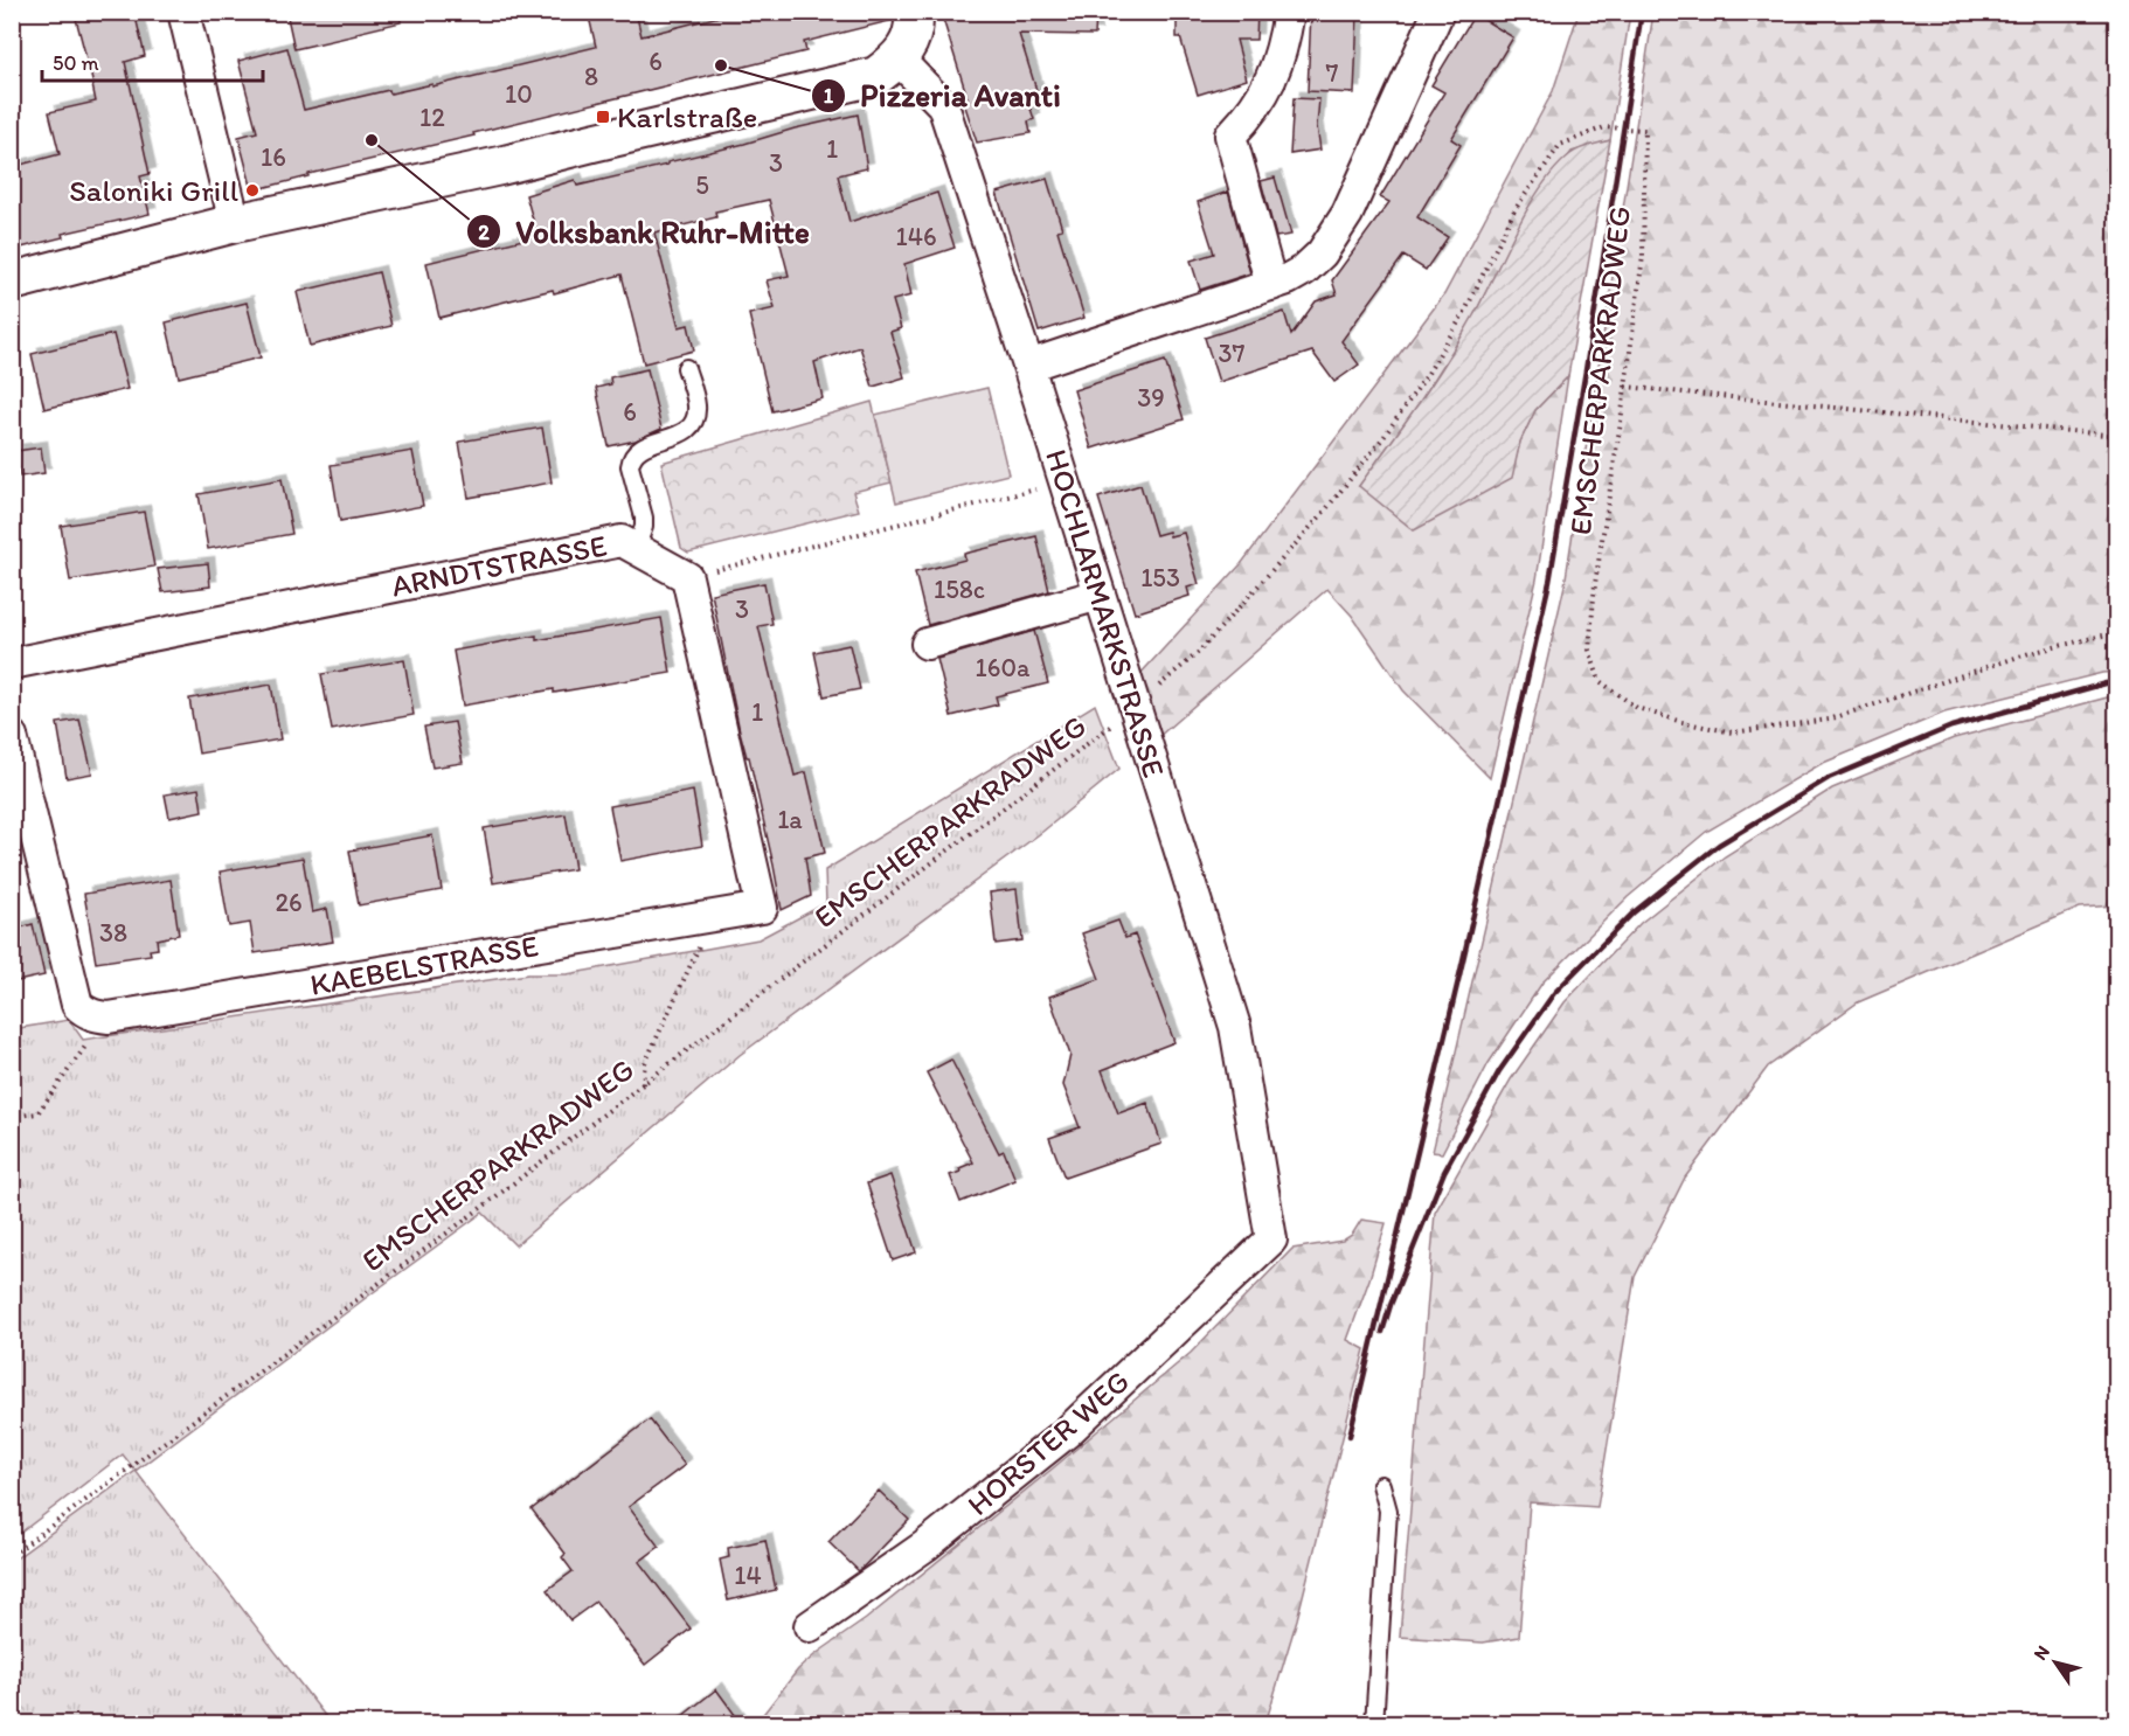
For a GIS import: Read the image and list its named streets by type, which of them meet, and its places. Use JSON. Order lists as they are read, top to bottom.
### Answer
{
  "streets": {
    "street": [
      "ARNDTSTRASSE",
      "HOCHLARMARKSTRASSE",
      "KAEBELSTRASSE",
      "HORSTER WEG"
    ],
    "path": ["EMSCHERPARKRADWEG"]
  },
  "crossings": [
    ["EMSCHERPARKRADWEG", "HOCHLARMARKSTRASSE"],
    ["ARNDTSTRASSE", "KAEBELSTRASSE"],
    ["HOCHLARMARKSTRASSE", "HORSTER WEG"]
  ],
  "places": {
    "other": ["Pizzeria Avanti", "Volksbank Ruhr-Mitte", "Saloniki Grill"],
    "transit": ["Karlstraße"]
  },
  "house_numbers": [
    "6",
    "7",
    "8",
    "10",
    "12",
    "1",
    "16",
    "3",
    "5",
    "146",
    "37",
    "39",
    "6",
    "153",
    "158c",
    "3",
    "160a",
    "1",
    "1a",
    "26",
    "38",
    "14"
  ],
  "scale_bar": "50 m",
  "north": "top left"
}
